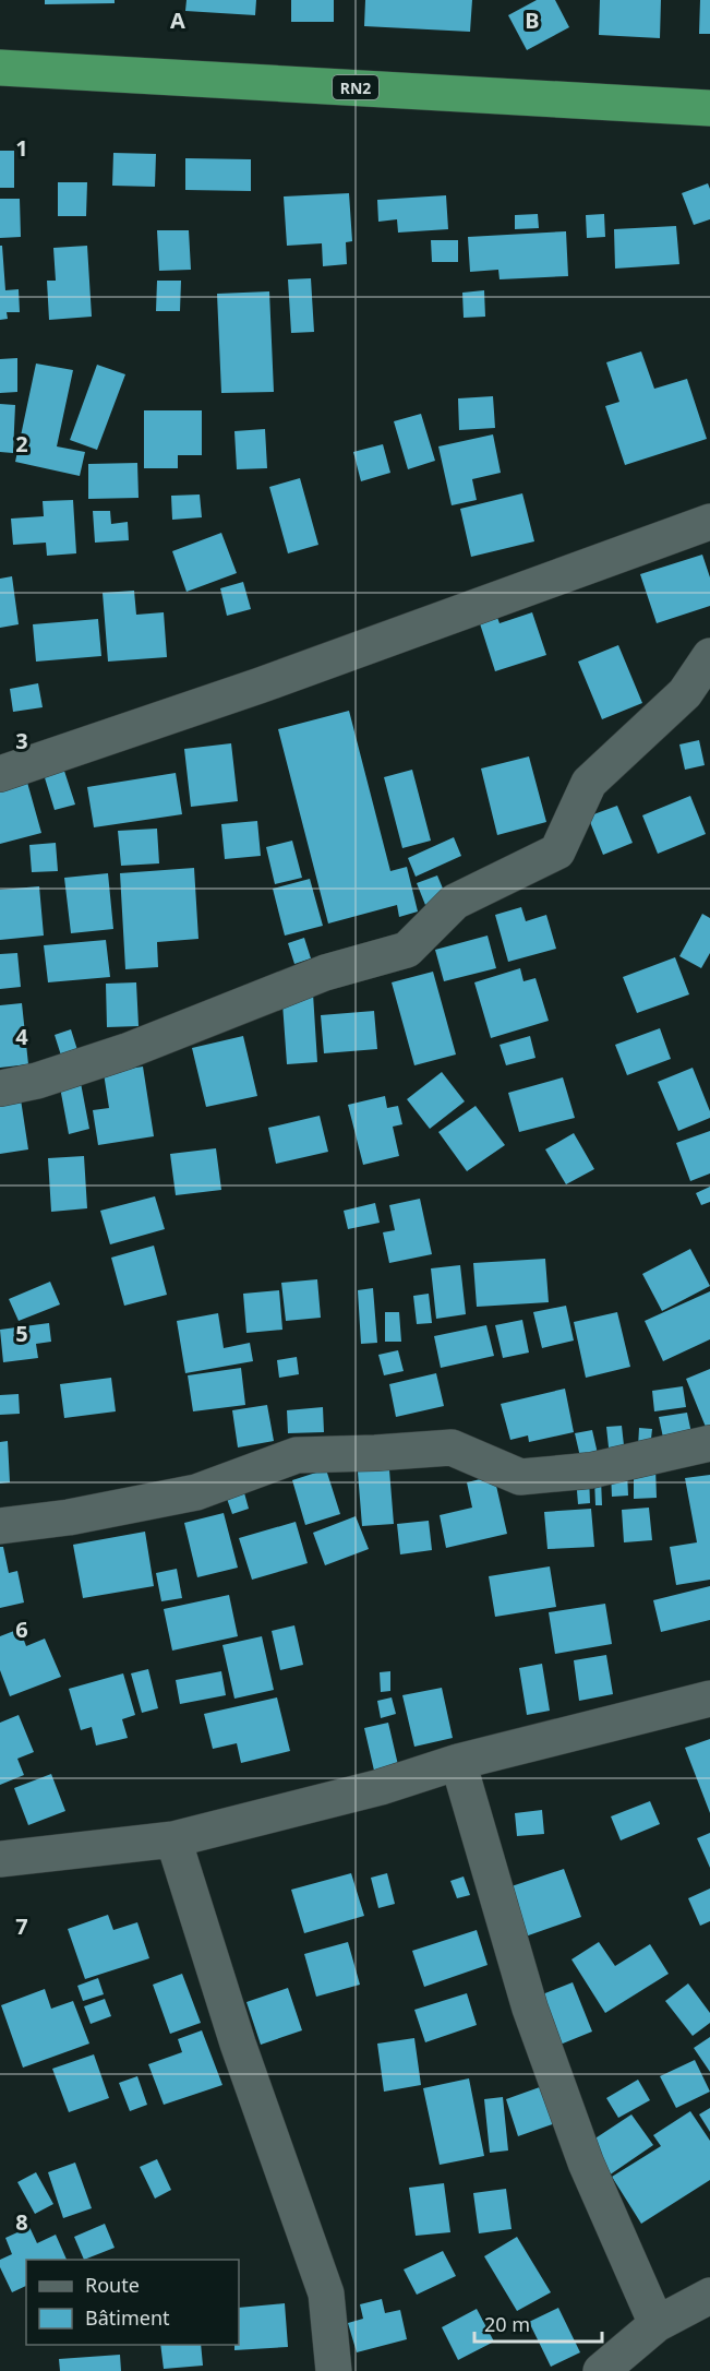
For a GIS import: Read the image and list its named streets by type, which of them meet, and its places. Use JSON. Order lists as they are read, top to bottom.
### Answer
{
  "streets": {
    "highway": ["RN2"]
  },
  "legend": ["Route", "Bâtiment"],
  "scale_bar": "20 m",
  "grid": {
    "columns": ["A", "B"],
    "rows": [
      "1",
      "2",
      "3",
      "4",
      "5",
      "6",
      "7",
      "8"
    ]
  }
}
